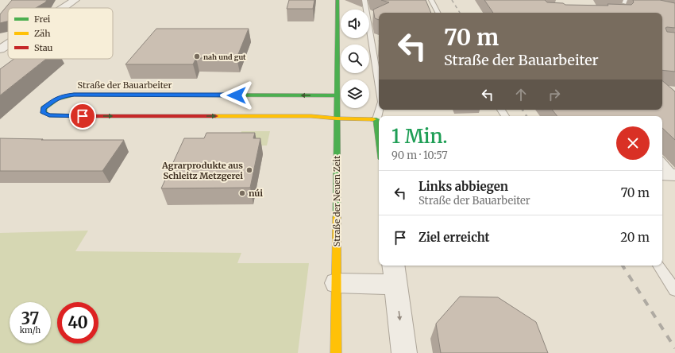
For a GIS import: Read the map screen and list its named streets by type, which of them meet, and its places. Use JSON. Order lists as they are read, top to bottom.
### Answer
{
  "streets": {
    "street": ["Straße der Bauarbeiter", "Straße der Neuen Zeit"]
  },
  "crossings": [
    ["Straße der Bauarbeiter", "Straße der Neuen Zeit"]
  ],
  "places": ["nah und gut", "Agrarprodukte aus Schleitz Metzgerei", "núi"],
  "legend": ["Frei", "Zäh", "Stau"],
  "page": {
    "turn": ["70 m", "Straße der Bauarbeiter"],
    "heading": ["1 Min.", "90 m · 10:57"],
    "list": [
      {
        "name": "Links abbiegen",
        "note": "Straße der Bauarbeiter",
        "value": "70 m"
      },
      {
        "name": "Ziel erreicht",
        "value": "20 m"
      }
    ],
    "speed": "37 km/h",
    "limit": "40"
  }
}
